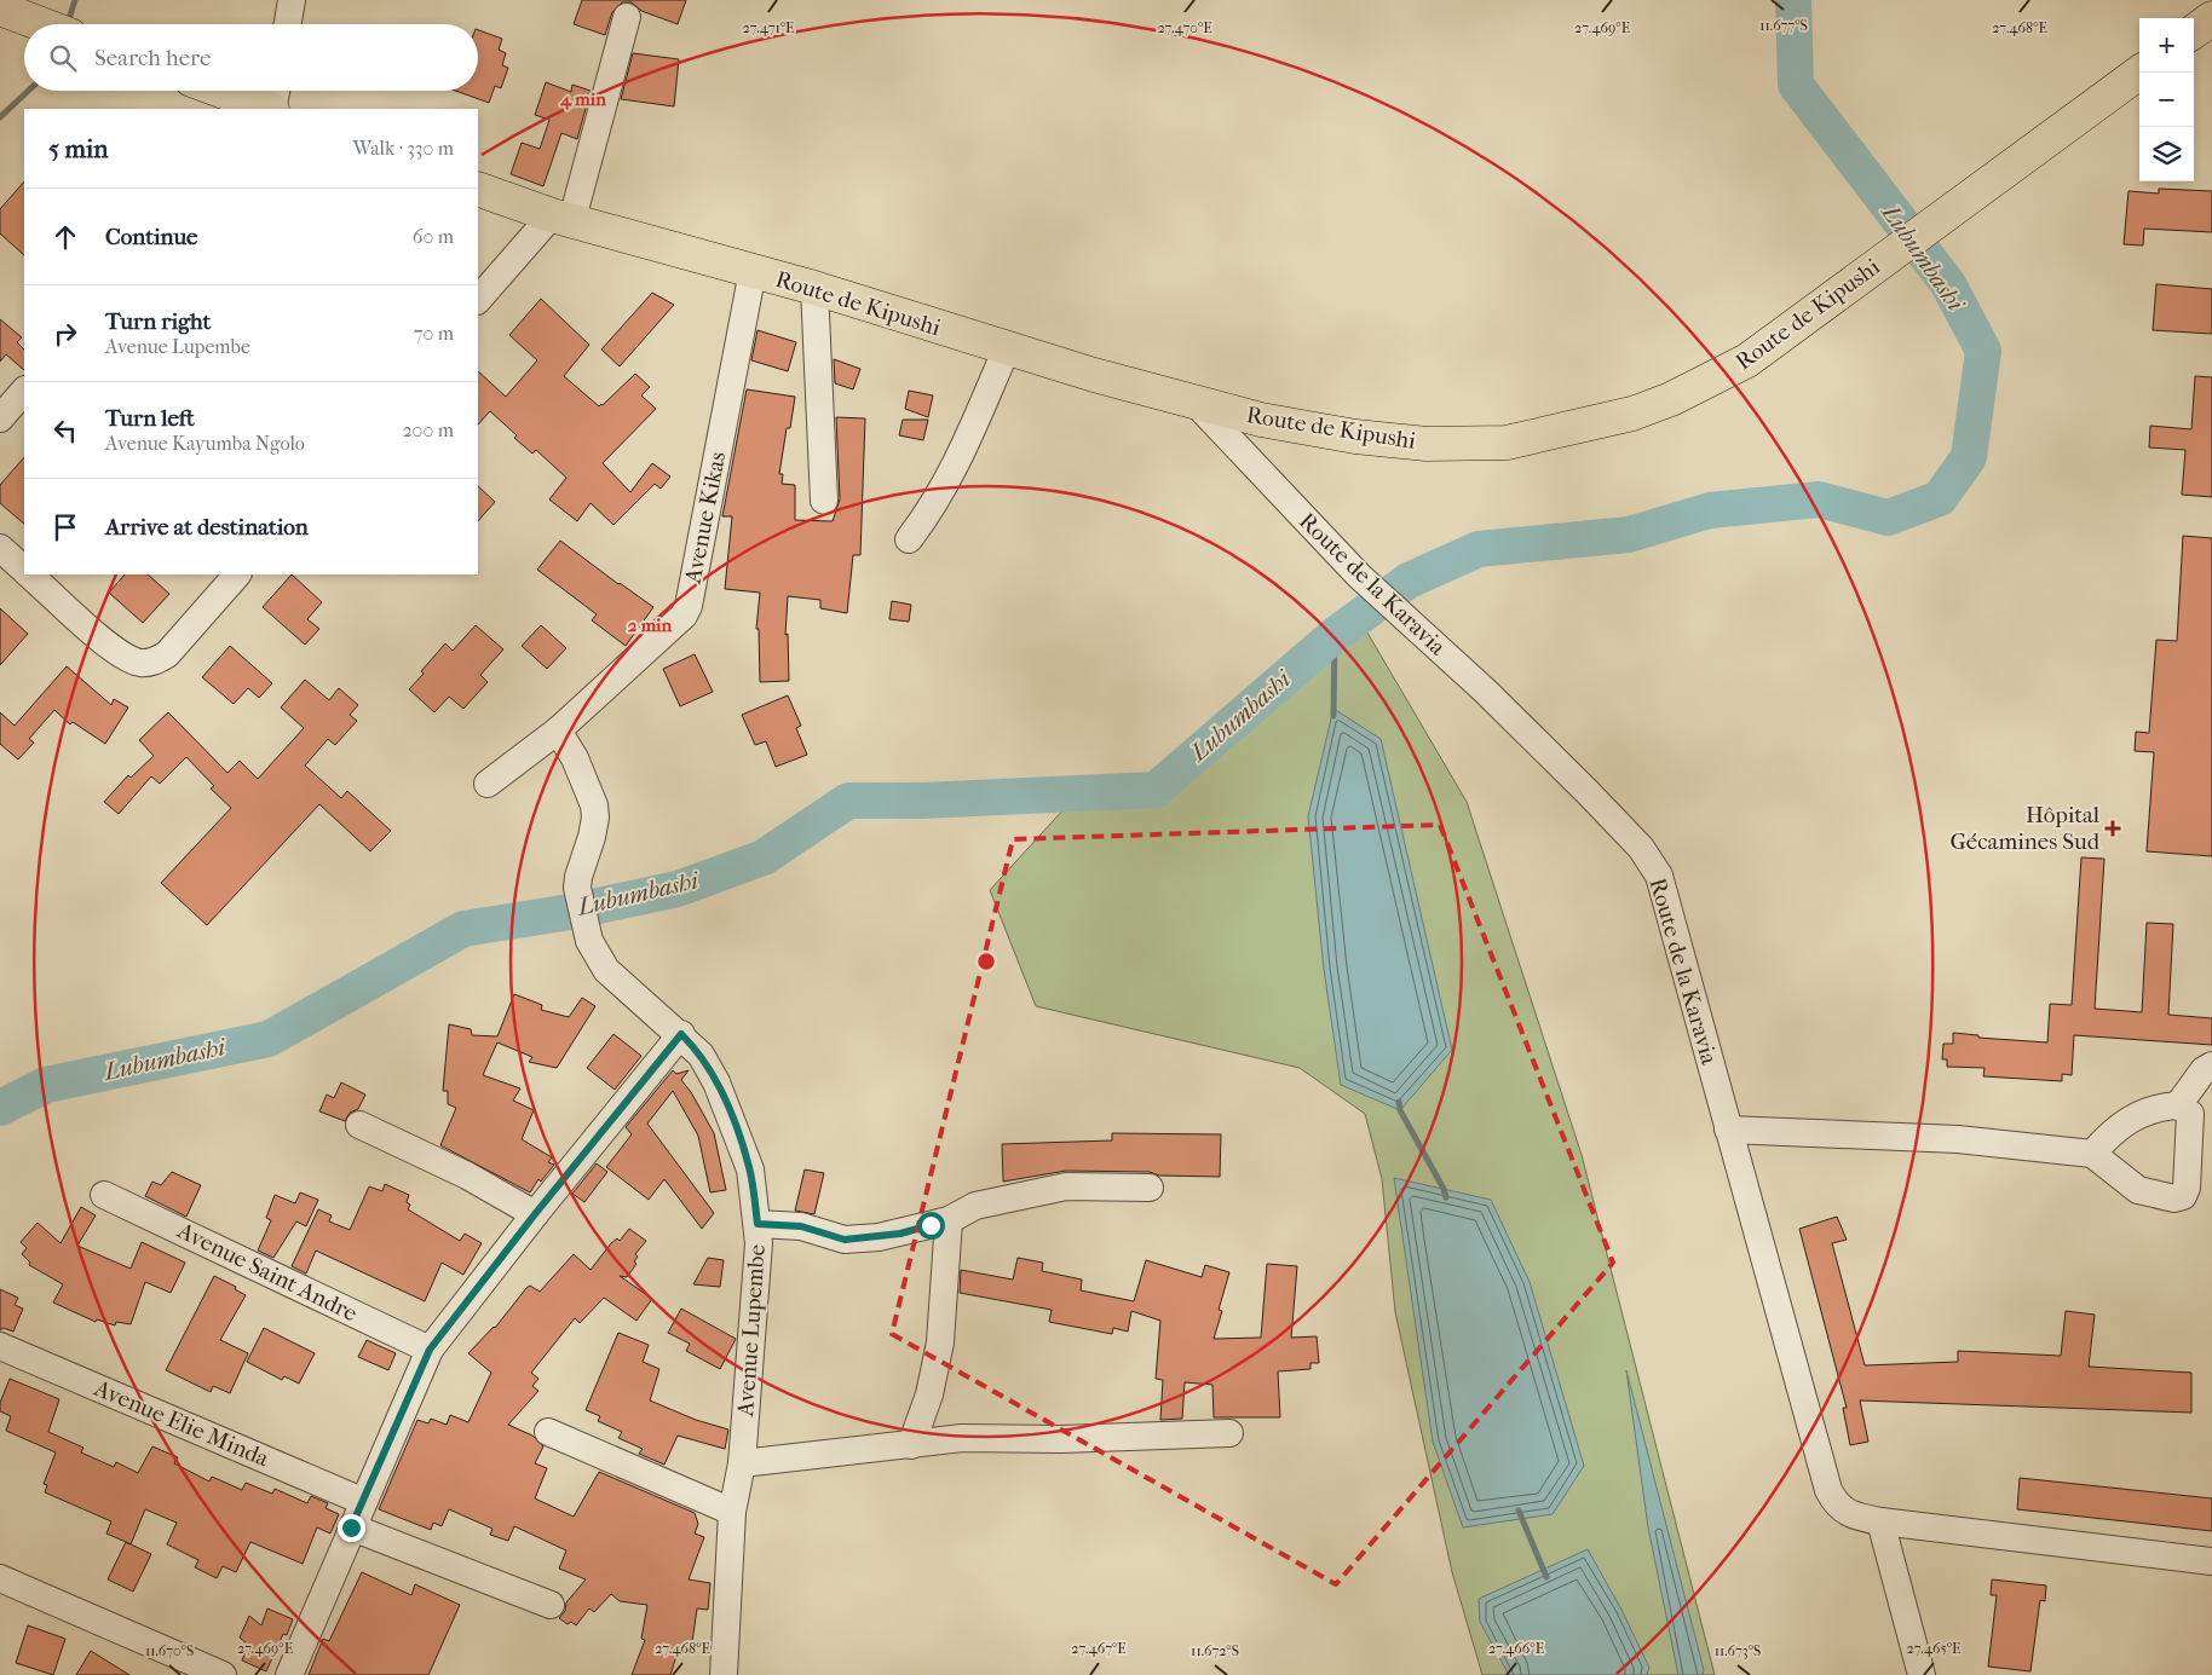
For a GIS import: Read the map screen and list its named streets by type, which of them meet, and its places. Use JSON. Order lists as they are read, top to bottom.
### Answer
{
  "streets": {
    "highway": ["Route de Kipushi"],
    "street": [
      "Avenue Kikas",
      "Route de la Karavia",
      "Avenue Saint Andre",
      "Avenue Lupembe",
      "Avenue Elie Minda"
    ]
  },
  "crossings": [
    ["Route de Kipushi", "Avenue Kikas"],
    ["Route de Kipushi", "Route de la Karavia"],
    ["Avenue Kikas", "Avenue Lupembe"]
  ],
  "water": ["Lubumbashi"],
  "places": {
    "health": ["Hôpital Gécamines Sud"]
  },
  "page": {
    "map_buttons": ["+", "−"],
    "search": "Search here",
    "heading": ["5 min", "Walk · 330 m"],
    "list": [
      ["Continue", "60 m"],
      ["Turn right", "Avenue Lupembe", "70 m"],
      ["Turn left", "Avenue Kayumba Ngolo", "200 m"],
      "Arrive at destination"
    ]
  },
  "coordinates": [
    "11.677°S",
    "27.471°E",
    "27.470°E",
    "27.469°E",
    "27.468°E",
    "27.467°E",
    "27.466°E",
    "27.465°E",
    "11.670°S",
    "11.672°S",
    "11.673°S"
  ],
  "rings": ["4 min", "2 min"]
}
